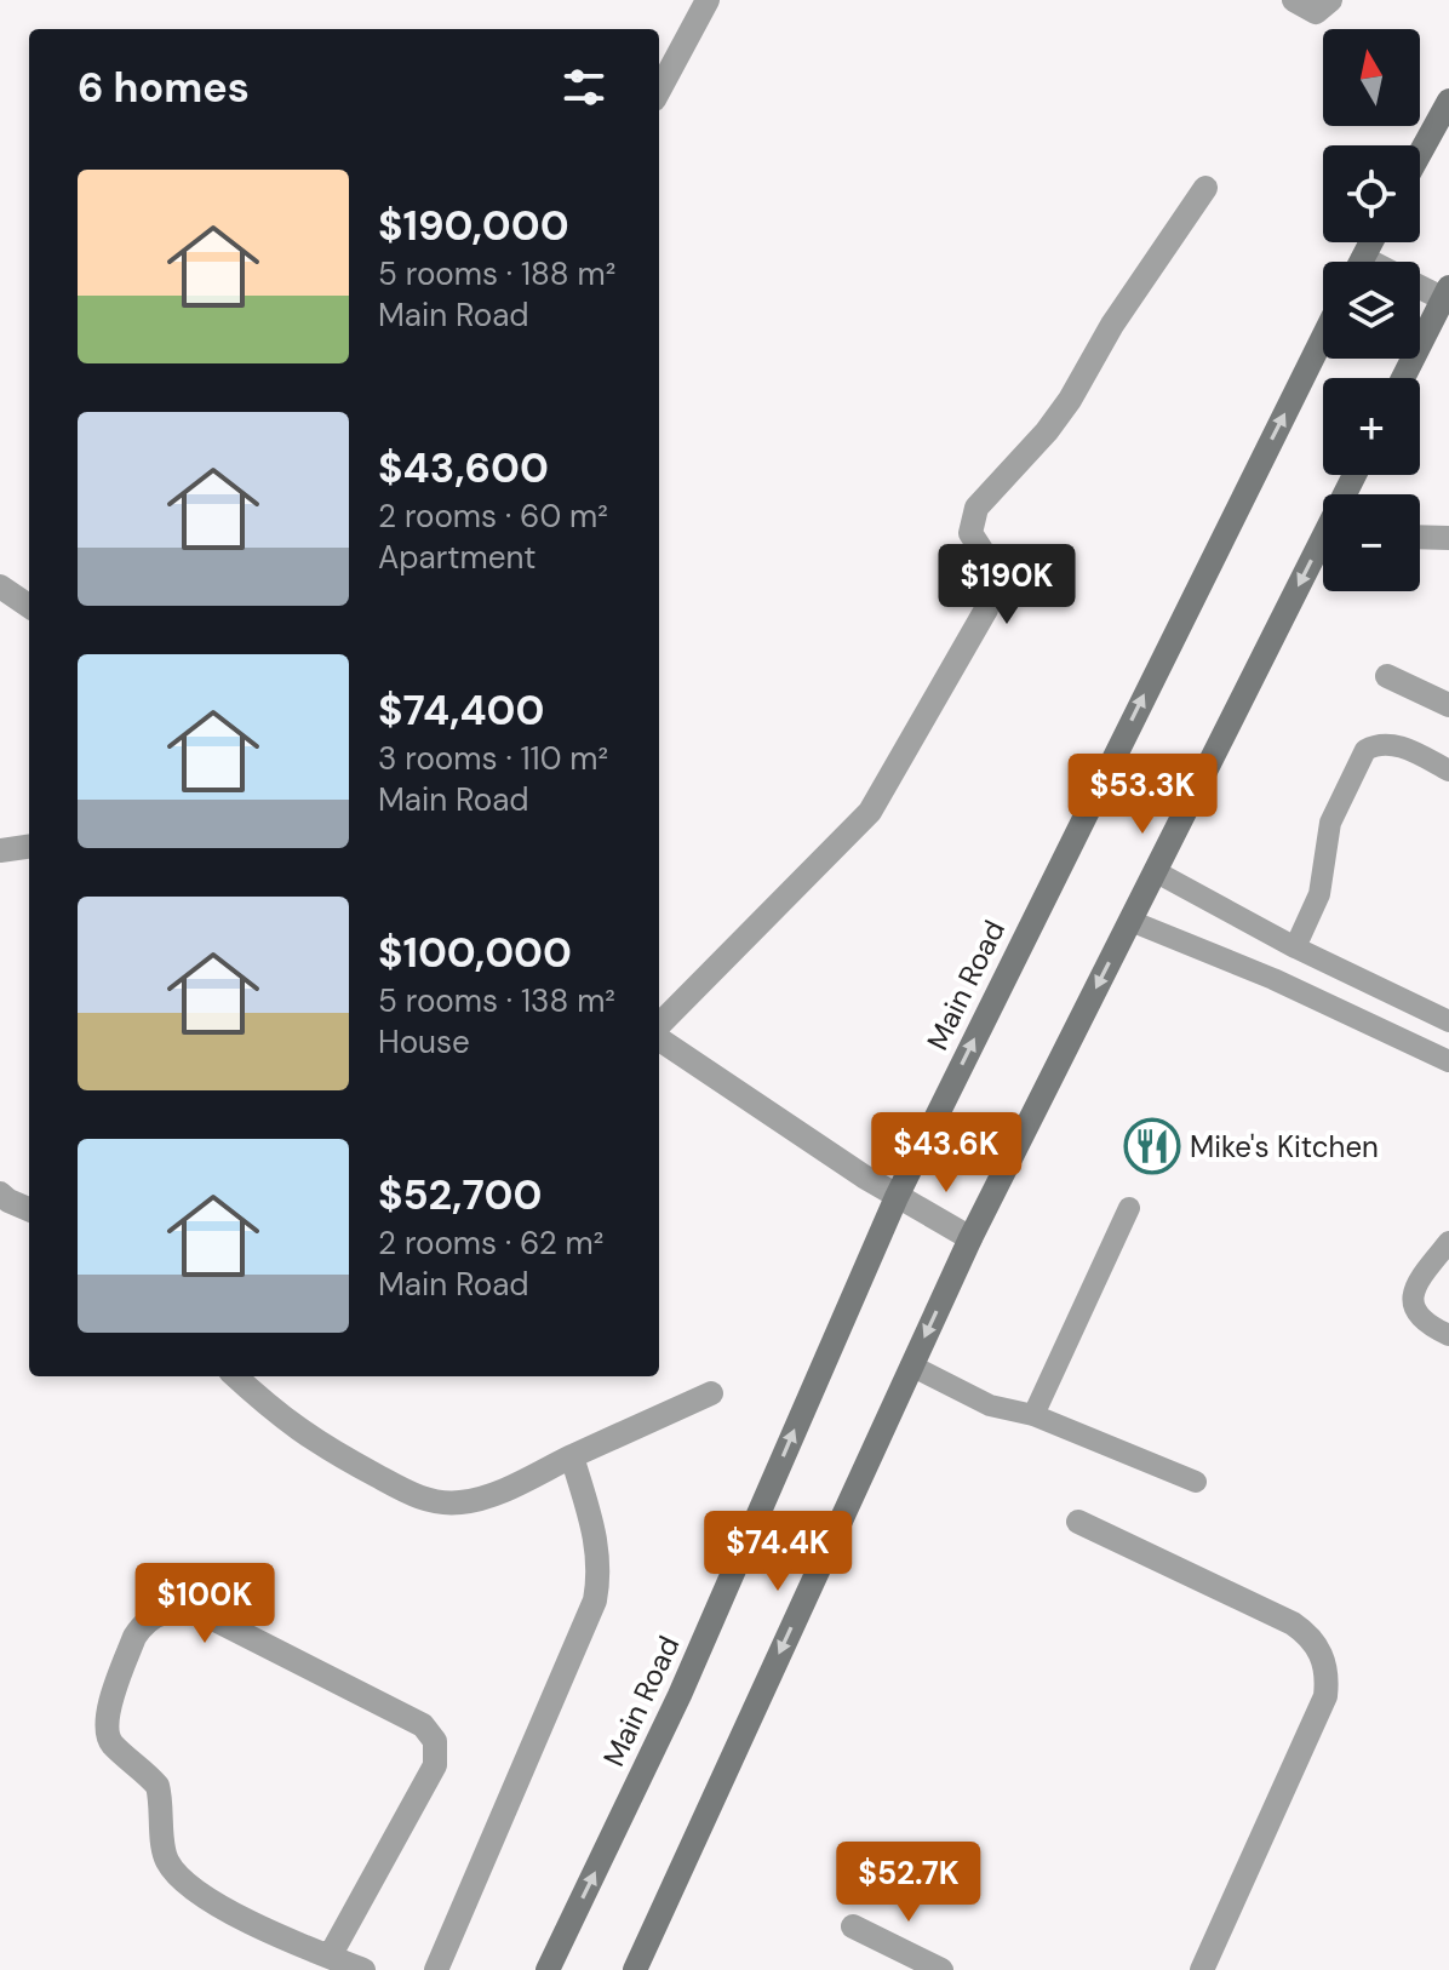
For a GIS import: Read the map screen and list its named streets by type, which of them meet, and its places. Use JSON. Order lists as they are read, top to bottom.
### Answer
{
  "streets": {
    "main road": ["Main Road"]
  },
  "places": {
    "restaurant": ["Mike's Kitchen"]
  },
  "north": "top",
  "page": {
    "map_buttons": ["+", "−"],
    "heading": "6 homes",
    "list": [
      {
        "name": "$190,000",
        "note": "5 rooms · 188 m² · Main Road"
      },
      {
        "name": "$43,600",
        "note": "2 rooms · 60 m² · Apartment"
      },
      {
        "name": "$74,400",
        "note": "3 rooms · 110 m² · Main Road"
      },
      {
        "name": "$100,000",
        "note": "5 rooms · 138 m² · House"
      },
      {
        "name": "$52,700",
        "note": "2 rooms · 62 m² · Main Road"
      }
    ],
    "price": [
      "$190K",
      "$53.3K",
      "$43.6K",
      "$74.4K",
      "$100K",
      "$52.7K"
    ]
  }
}
